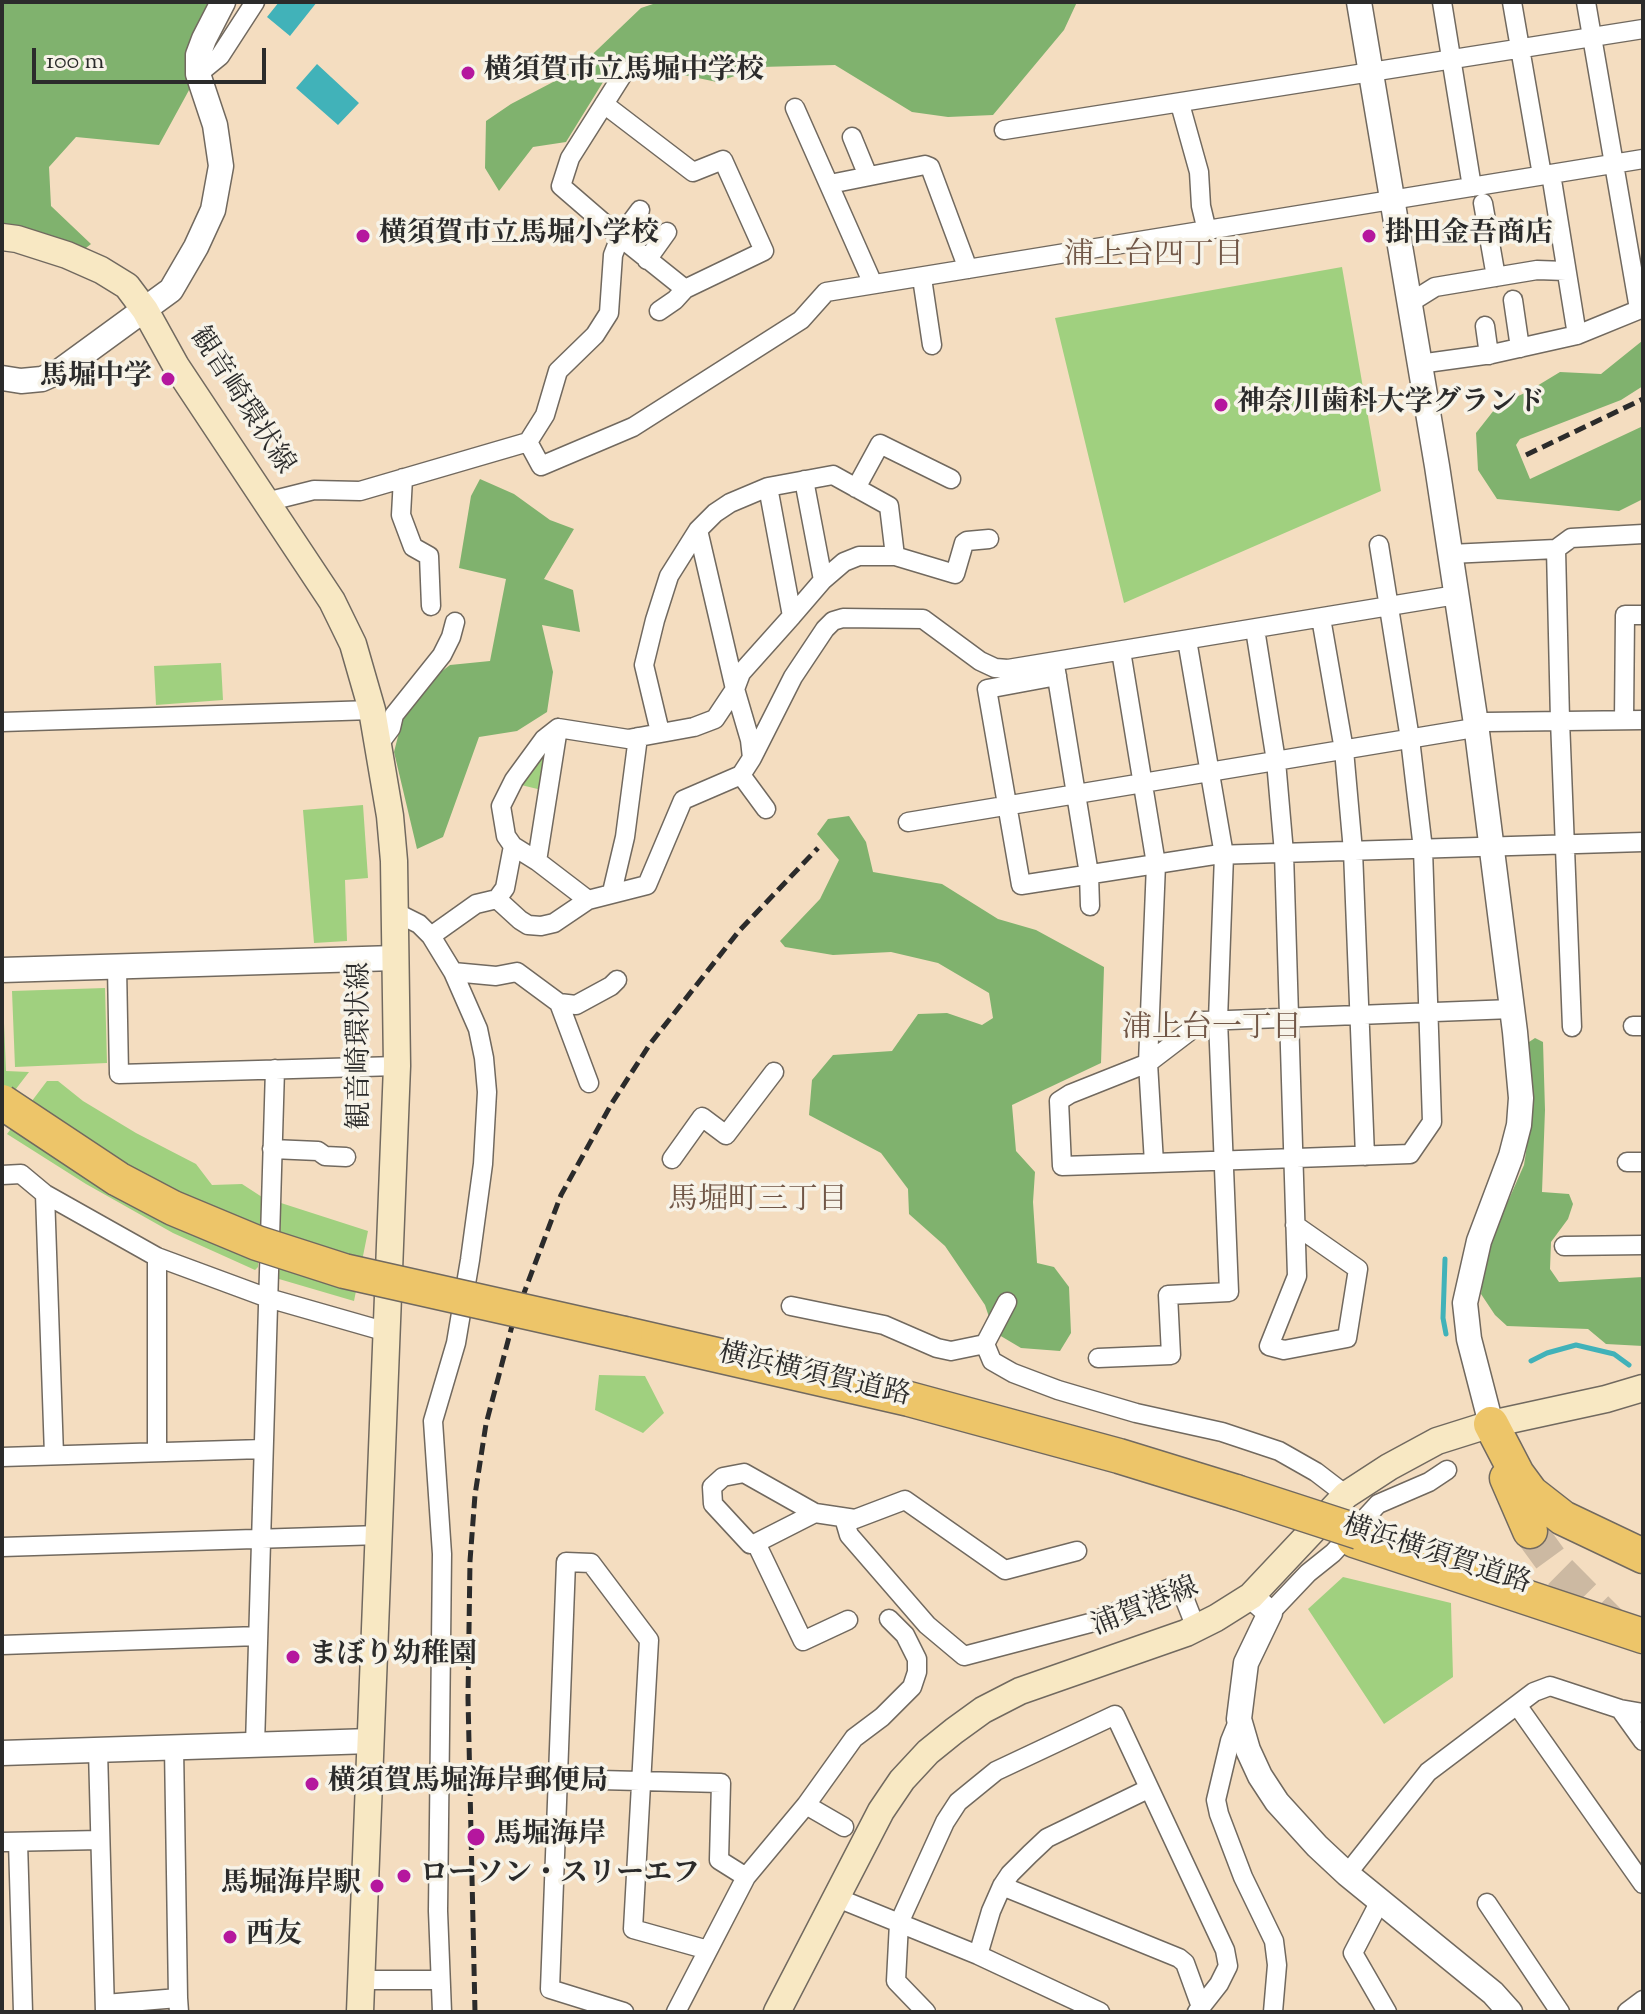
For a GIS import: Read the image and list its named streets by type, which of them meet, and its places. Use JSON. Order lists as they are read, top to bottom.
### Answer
{
  "streets": {
    "highway": ["横浜横須賀道路"],
    "main road": ["観音崎環状線", "浦賀港線"]
  },
  "districts": ["浦上台四丁目", "浦上台一丁目", "馬堀町三丁目"],
  "places": [
    "横須賀市立馬堀中学校",
    "横須賀市立馬堀小学校",
    "掛田金吾商店",
    "馬堀中学",
    "神奈川歯科大学グランド",
    "まぼり幼稚園",
    "横須賀馬堀海岸郵便局",
    "馬堀海岸",
    "ローソン・スリーエフ",
    "馬堀海岸駅",
    "西友"
  ],
  "scale_bar": "100 m"
}
